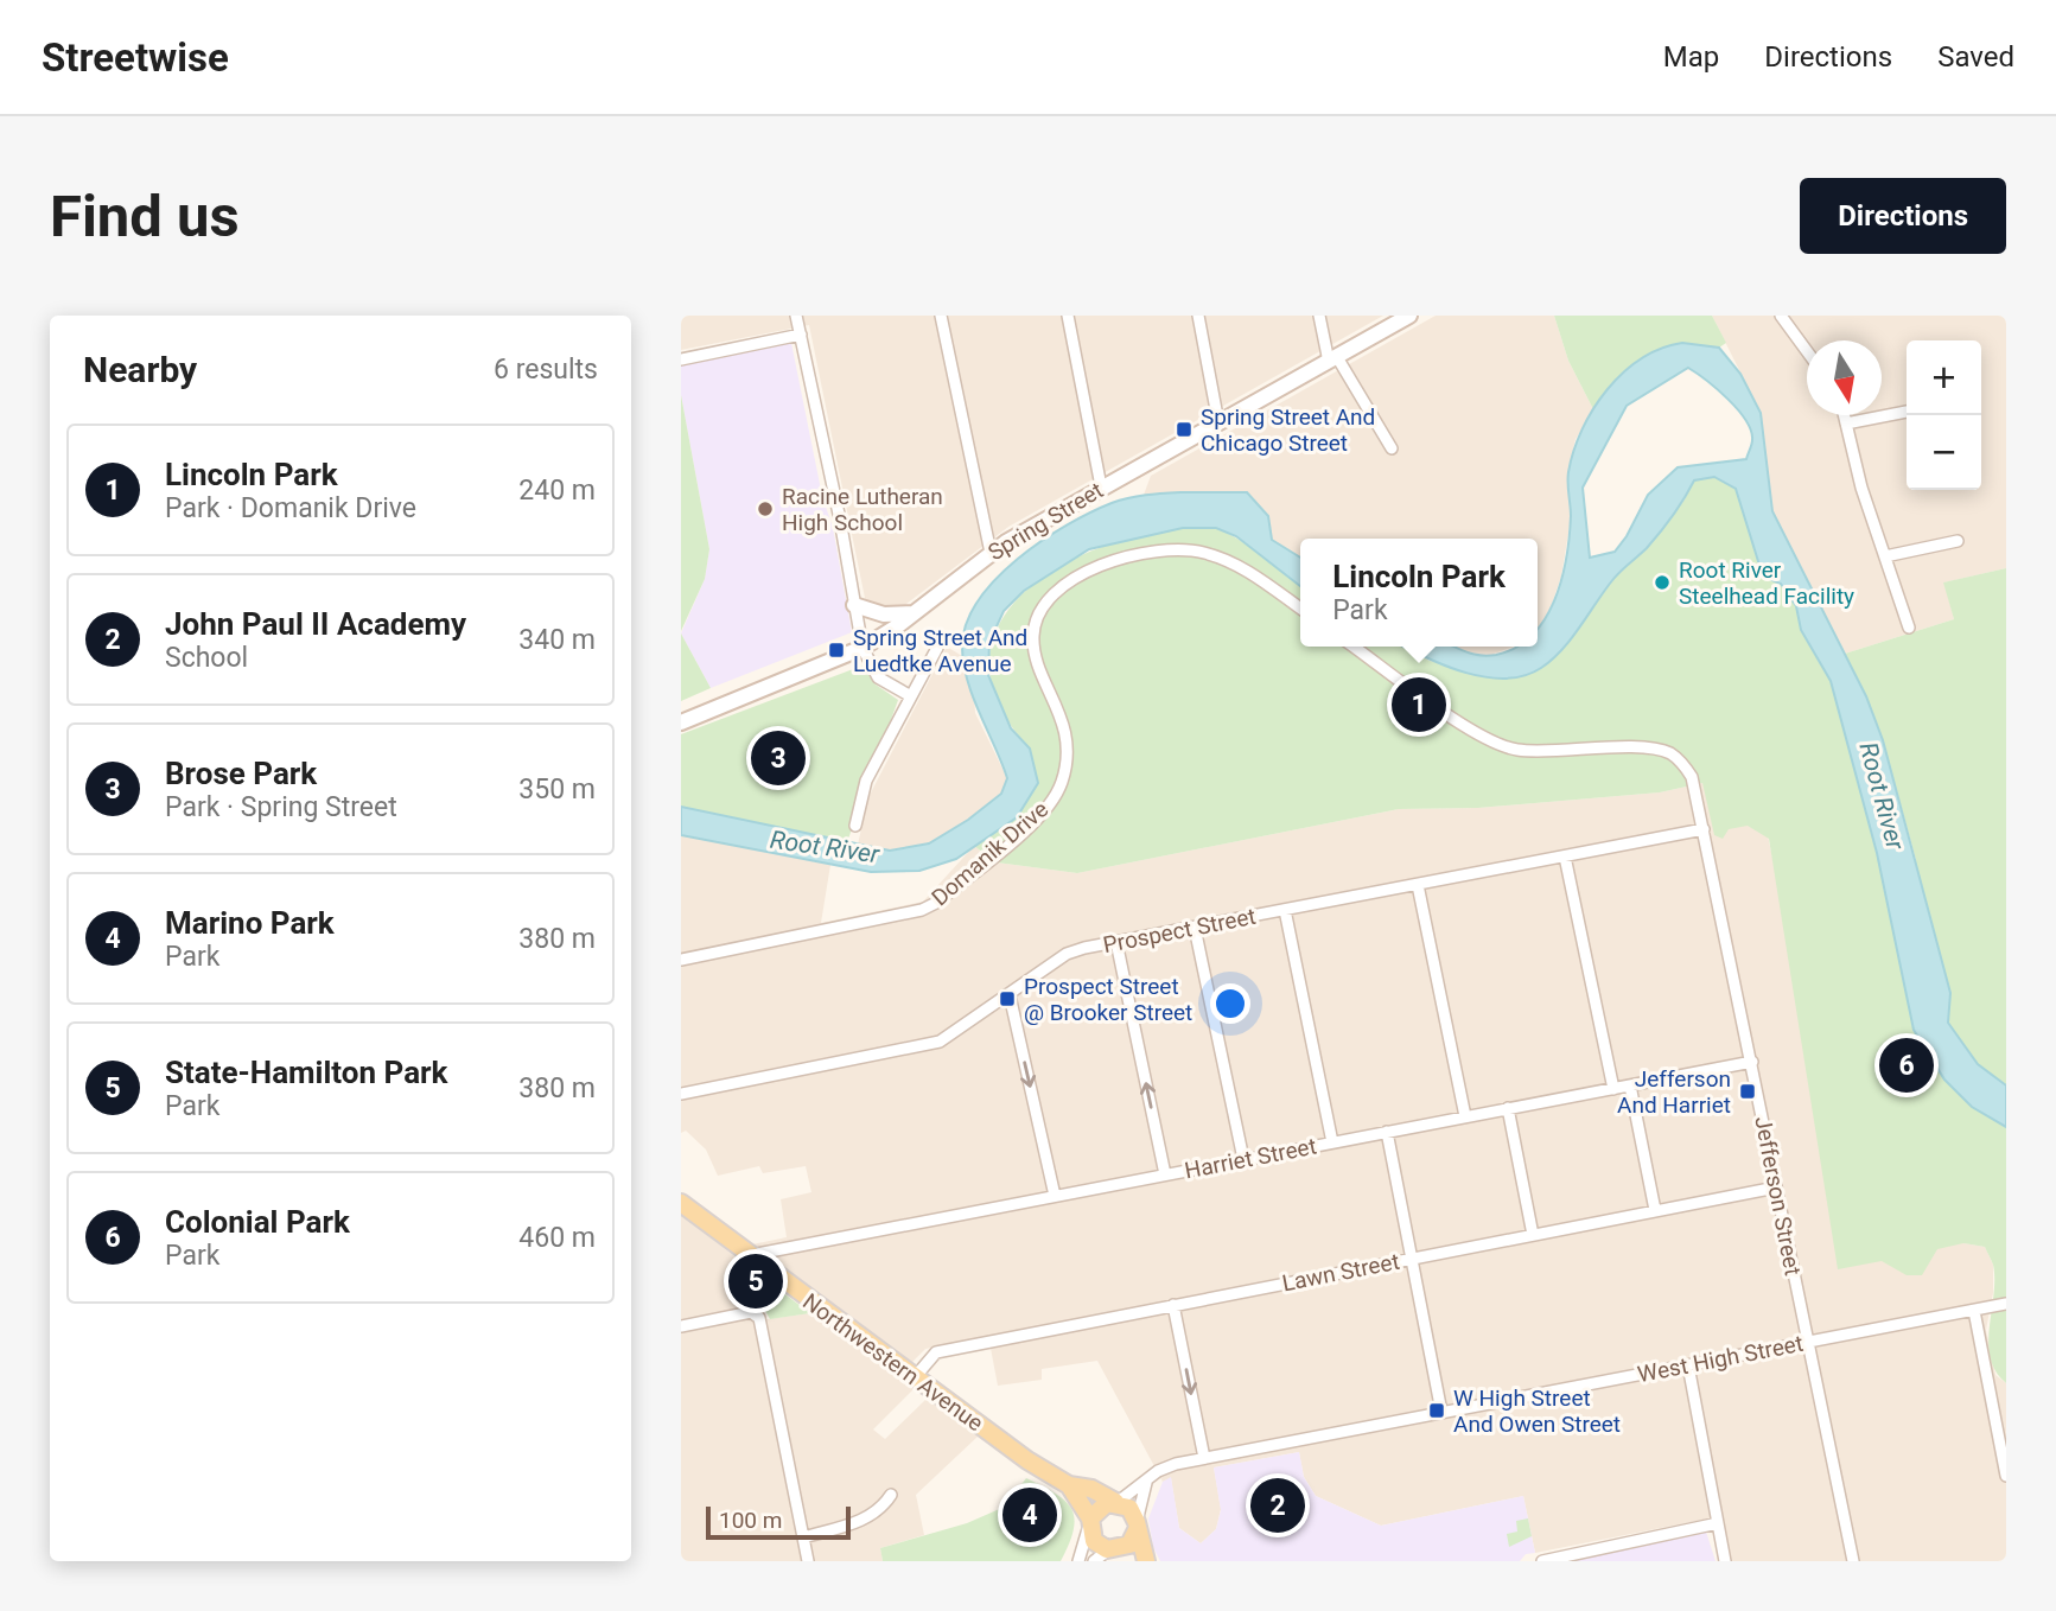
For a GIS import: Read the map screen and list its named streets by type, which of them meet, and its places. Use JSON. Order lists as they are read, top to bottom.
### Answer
{
  "streets": {
    "main road": ["Spring Street", "Northwestern Avenue"],
    "street": [
      "Domanik Drive",
      "Prospect Street",
      "Harriet Street",
      "Jefferson Street",
      "Lawn Street",
      "West High Street"
    ]
  },
  "crossings": [
    ["Prospect Street", "Jefferson Street"],
    ["Harriet Street", "Jefferson Street"],
    ["Harriet Street", "Northwestern Avenue"],
    ["Jefferson Street", "Lawn Street"],
    ["Jefferson Street", "West High Street"],
    ["Lawn Street", "Northwestern Avenue"],
    ["West High Street", "Northwestern Avenue"]
  ],
  "water": ["Root River"],
  "places": {
    "transit": [
      "Spring Street And Chicago Street",
      "Spring Street And Luedtke Avenue",
      "Prospect Street @ Brooker Street",
      "Jefferson And Harriet",
      "W High Street And Owen Street"
    ],
    "other": ["Racine Lutheran High School", "Root River Steelhead Facility"]
  },
  "scale_bar": "100 m",
  "north": "bottom",
  "page": {
    "header": "Streetwise",
    "nav": ["Map", "Directions", "Saved"],
    "buttons": "Directions",
    "title": "Find us",
    "heading": ["Nearby", "6 results"],
    "map_buttons": ["+", "−"],
    "list": [
      {
        "mark": "1",
        "name": "Lincoln Park",
        "note": "Park · Domanik Drive",
        "value": "240 m"
      },
      {
        "mark": "2",
        "name": "John Paul II Academy",
        "note": "School",
        "value": "340 m"
      },
      {
        "mark": "3",
        "name": "Brose Park",
        "note": "Park · Spring Street",
        "value": "350 m"
      },
      {
        "mark": "4",
        "name": "Marino Park",
        "note": "Park",
        "value": "380 m"
      },
      {
        "mark": "5",
        "name": "State-Hamilton Park",
        "note": "Park",
        "value": "380 m"
      },
      {
        "mark": "6",
        "name": "Colonial Park",
        "note": "Park",
        "value": "460 m"
      }
    ],
    "popup": ["Lincoln Park", "Park"],
    "pins": [
      "1",
      "3",
      "6",
      "5",
      "2",
      "4"
    ],
    "scale": "100 m"
  }
}
